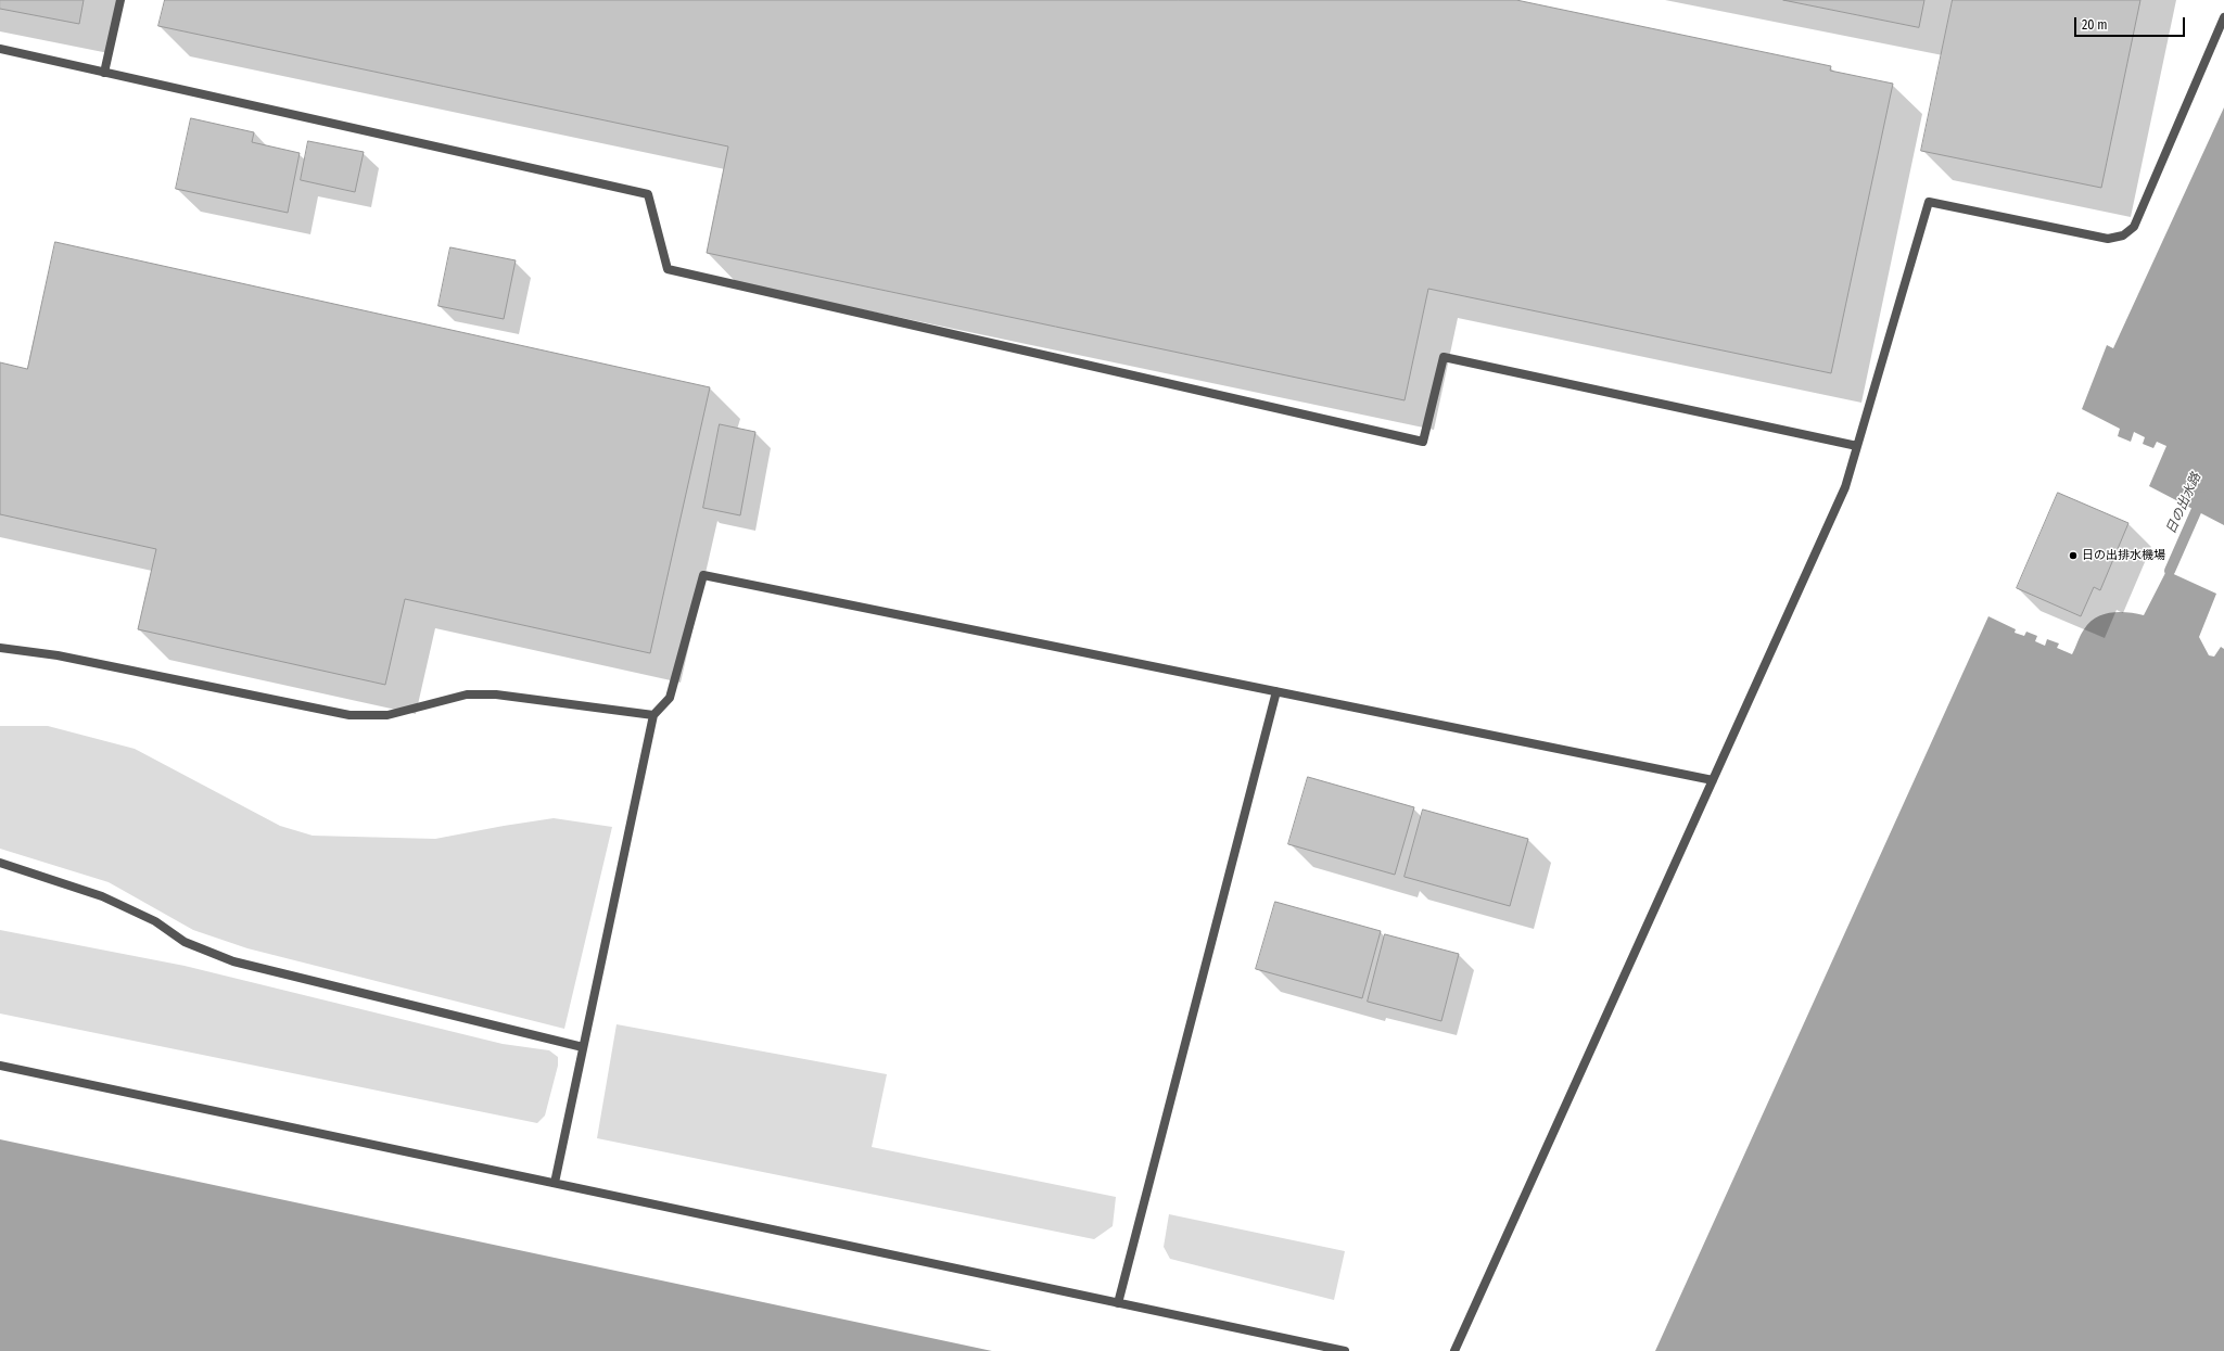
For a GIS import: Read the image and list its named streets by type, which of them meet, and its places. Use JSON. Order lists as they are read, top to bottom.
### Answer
{
  "water": ["日の出水路"],
  "places": ["日の出排水機場"],
  "scale_bar": "20 m"
}
